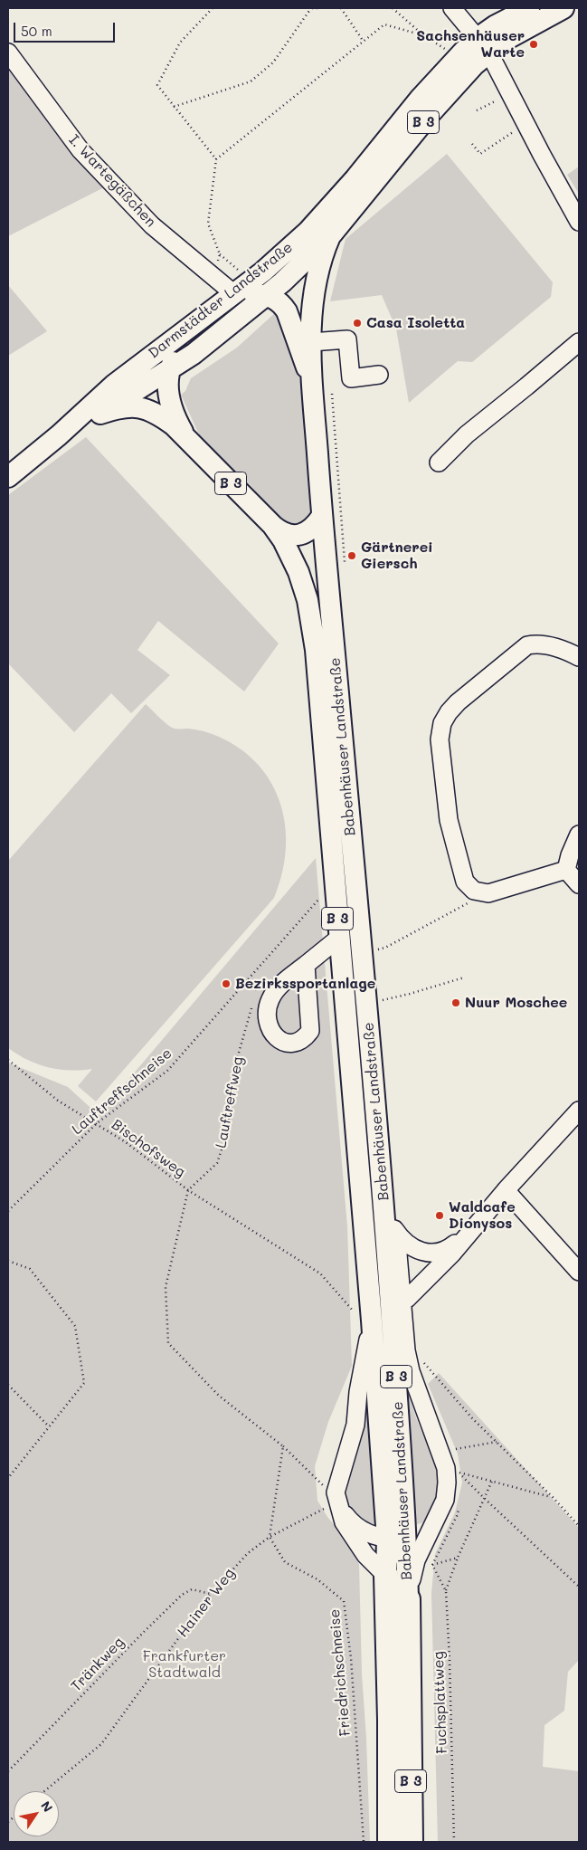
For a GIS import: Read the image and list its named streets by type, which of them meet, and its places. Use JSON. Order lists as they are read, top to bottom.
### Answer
{
  "streets": {
    "highway": ["B 3", "Babenhäuser Landstraße"],
    "main road": ["Darmstädter Landstraße"],
    "street": ["I. Wartegäßchen"],
    "path": [
      "Lauftreffschneise",
      "Lauftreffweg",
      "Bischofsweg",
      "Hainer Weg",
      "Tränkweg",
      "Friedrichschneise",
      "Fuchsplattweg"
    ]
  },
  "crossings": [
    ["B 3", "Darmstädter Landstraße"],
    ["B 3", "Babenhäuser Landstraße"],
    ["I. Wartegäßchen", "Darmstädter Landstraße"],
    ["Darmstädter Landstraße", "Babenhäuser Landstraße"],
    ["Babenhäuser Landstraße", "Lauftreffschneise"],
    ["Babenhäuser Landstraße", "Bischofsweg"],
    ["Lauftreffschneise", "Bischofsweg"],
    ["Lauftreffweg", "Bischofsweg"],
    ["Hainer Weg", "Tränkweg"],
    ["Hainer Weg", "Friedrichschneise"]
  ],
  "parks": ["Frankfurter Stadtwald"],
  "places": [
    "Sachsenhäuser Warte",
    "Casa Isoletta",
    "Gärtnerei Giersch",
    "Bezirkssportanlage",
    "Nuur Moschee",
    "Waldcafe Dionysos"
  ],
  "scale_bar": "50 m",
  "north": "top right"
}
